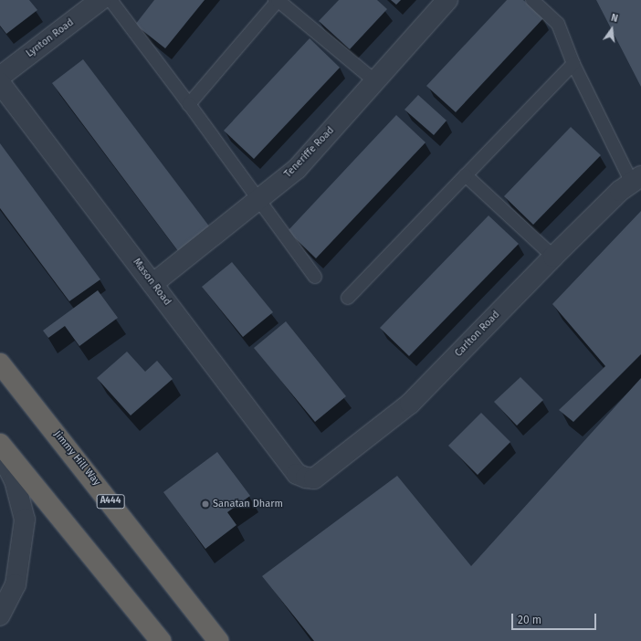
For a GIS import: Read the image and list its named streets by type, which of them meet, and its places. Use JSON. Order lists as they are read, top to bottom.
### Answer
{
  "streets": {
    "highway": ["Jimmy Hill Way", "A444"],
    "street": [
      "Lynton Road",
      "Teneriffe Road",
      "Mason Road",
      "Carlton Road"
    ]
  },
  "crossings": [
    ["Teneriffe Road", "Mason Road"],
    ["Mason Road", "Carlton Road"]
  ],
  "places": ["Sanatan Dharm"],
  "scale_bar": "20 m",
  "north": "top"
}
